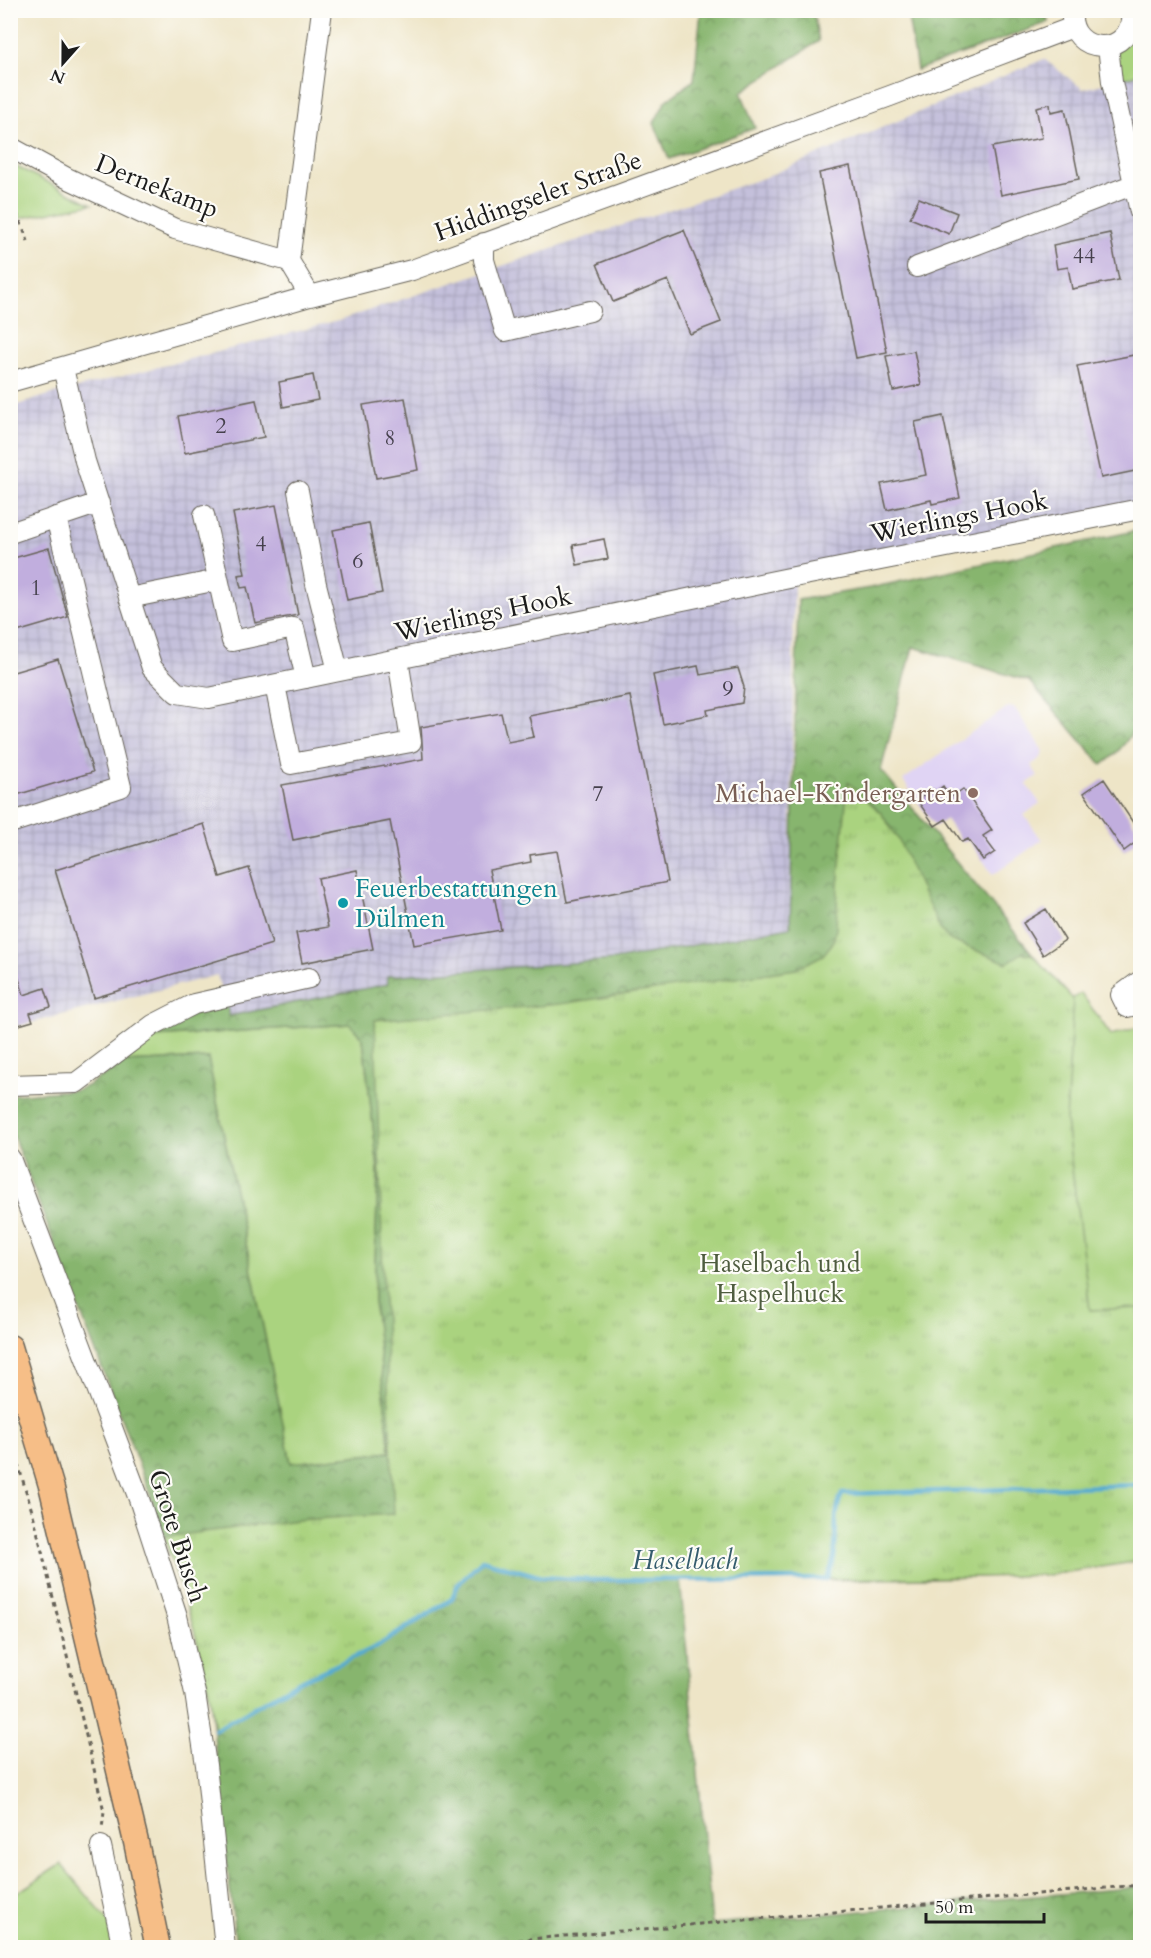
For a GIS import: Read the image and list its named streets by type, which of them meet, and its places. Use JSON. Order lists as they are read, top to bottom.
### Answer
{
  "streets": {
    "street": [
      "Dernekamp",
      "Hiddingseler Straße",
      "Wierlings Hook",
      "Grote Busch"
    ]
  },
  "crossings": [
    ["Hiddingseler Straße", "Wierlings Hook"]
  ],
  "water": ["Haselbach"],
  "parks": ["Haselbach und Haspelhuck"],
  "places": ["Michael-Kindergarten", "Feuerbestattungen Dülmen"],
  "house_numbers": [
    "44",
    "2",
    "8",
    "4",
    "6",
    "1",
    "9",
    "7"
  ],
  "scale_bar": "50 m",
  "north": "bottom"
}
